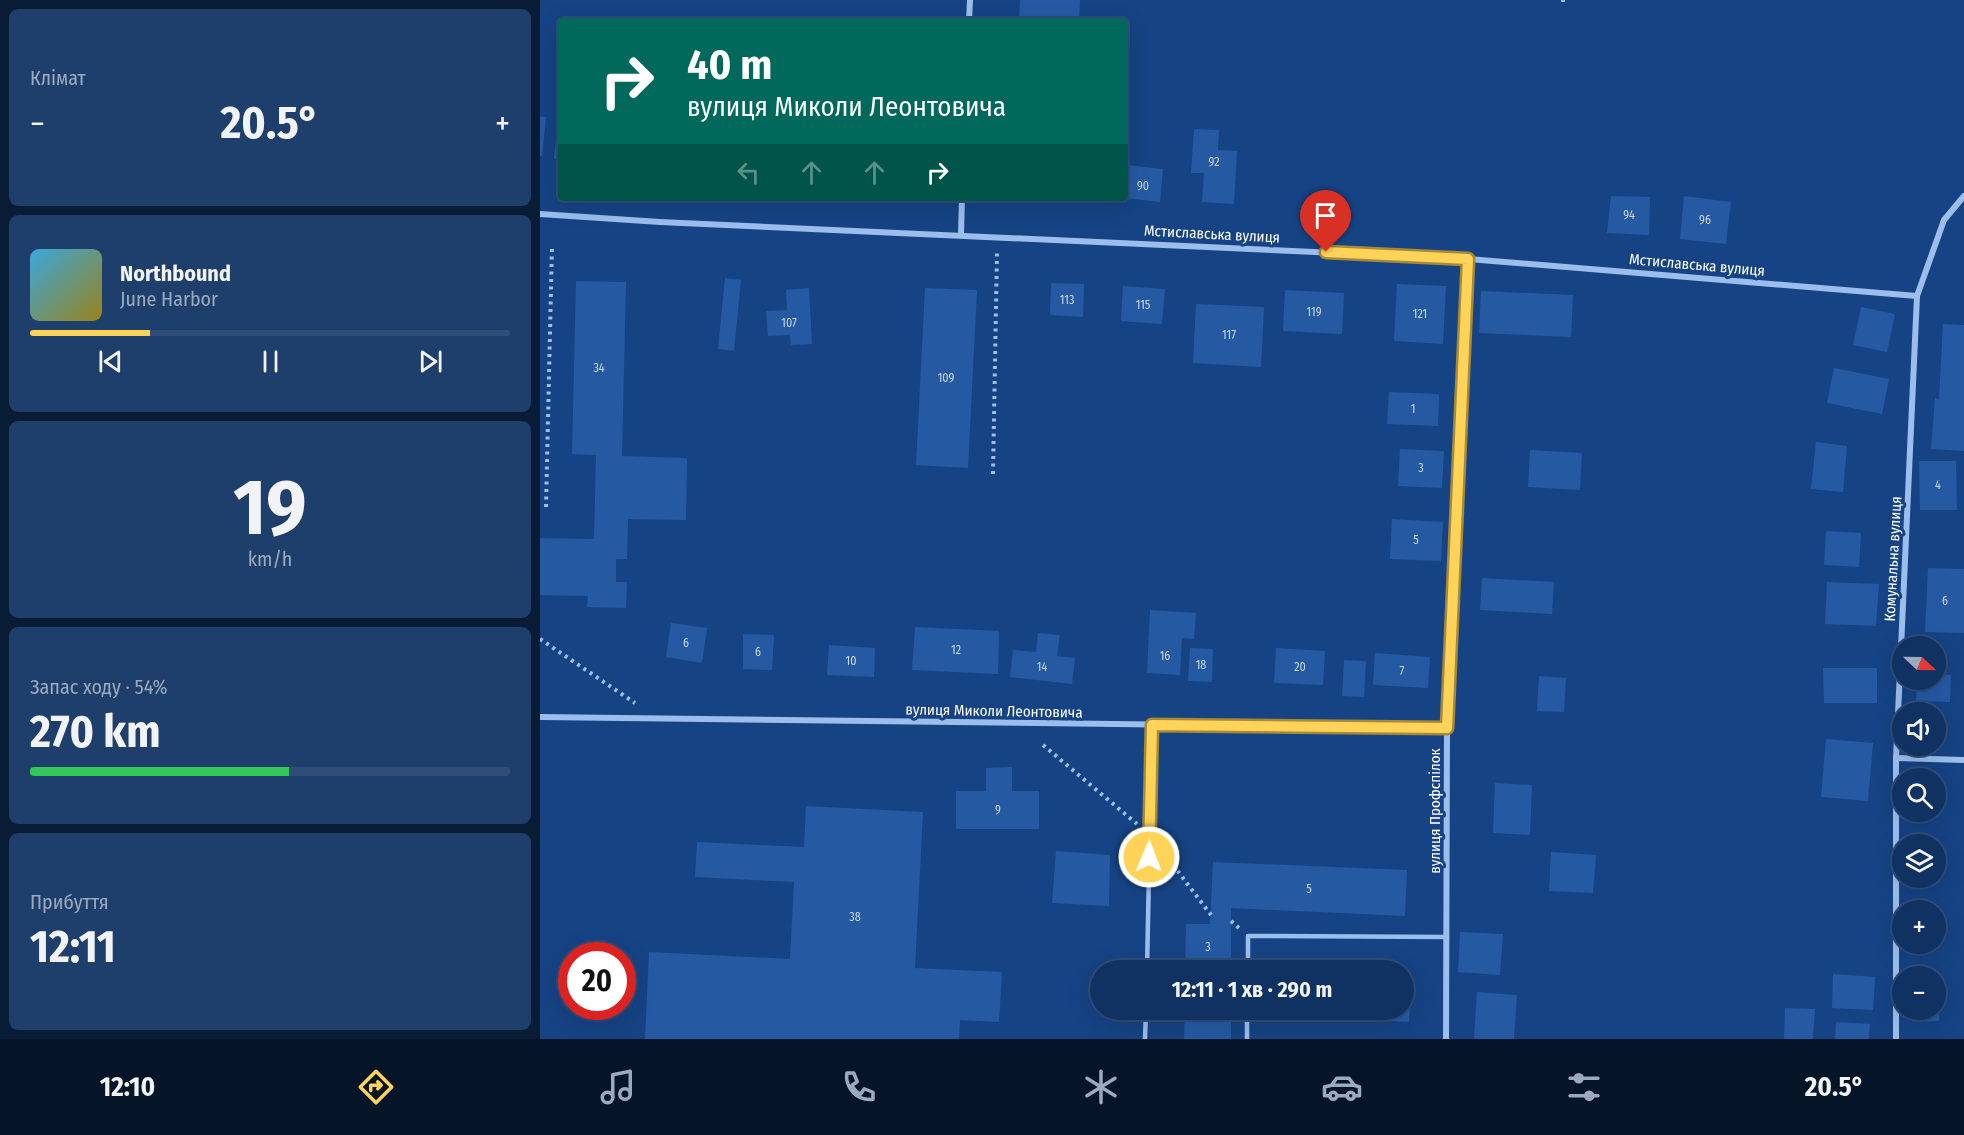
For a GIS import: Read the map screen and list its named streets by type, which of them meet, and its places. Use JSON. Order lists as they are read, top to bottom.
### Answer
{
  "streets": {
    "street": [
      "Мстиславська вулиця",
      "Комунальна вулиця",
      "вулиця Миколи Леонтовича",
      "вулиця Профспілок"
    ]
  },
  "crossings": [
    ["Мстиславська вулиця", "Комунальна вулиця"],
    ["Мстиславська вулиця", "вулиця Профспілок"],
    ["вулиця Миколи Леонтовича", "вулиця Профспілок"]
  ],
  "house_numbers": [
    "92",
    "90",
    "94",
    "96",
    "113",
    "115",
    "119",
    "121",
    "107",
    "117",
    "34",
    "109",
    "1",
    "3",
    "4",
    "5",
    "6",
    "6",
    "12",
    "6",
    "16",
    "10",
    "18",
    "14",
    "20",
    "7",
    "9",
    "5",
    "38",
    "3"
  ],
  "north": "right",
  "page": {
    "tile": [
      "Клімат",
      ["19", "km/h"],
      ["Запас ходу · 54%", "270 km"],
      ["Прибуття", "12:11"]
    ],
    "turn": ["40 m", "вулиця Миколи Леонтовича"],
    "heat": ["−", "20.5°", "+"],
    "song": ["Northbound", "June Harbor"],
    "map_buttons": ["+", "−"],
    "limit": "20",
    "trip": "12:11 · 1 хв · 290 m",
    "tabs": ["12:10", "20.5°"]
  }
}
